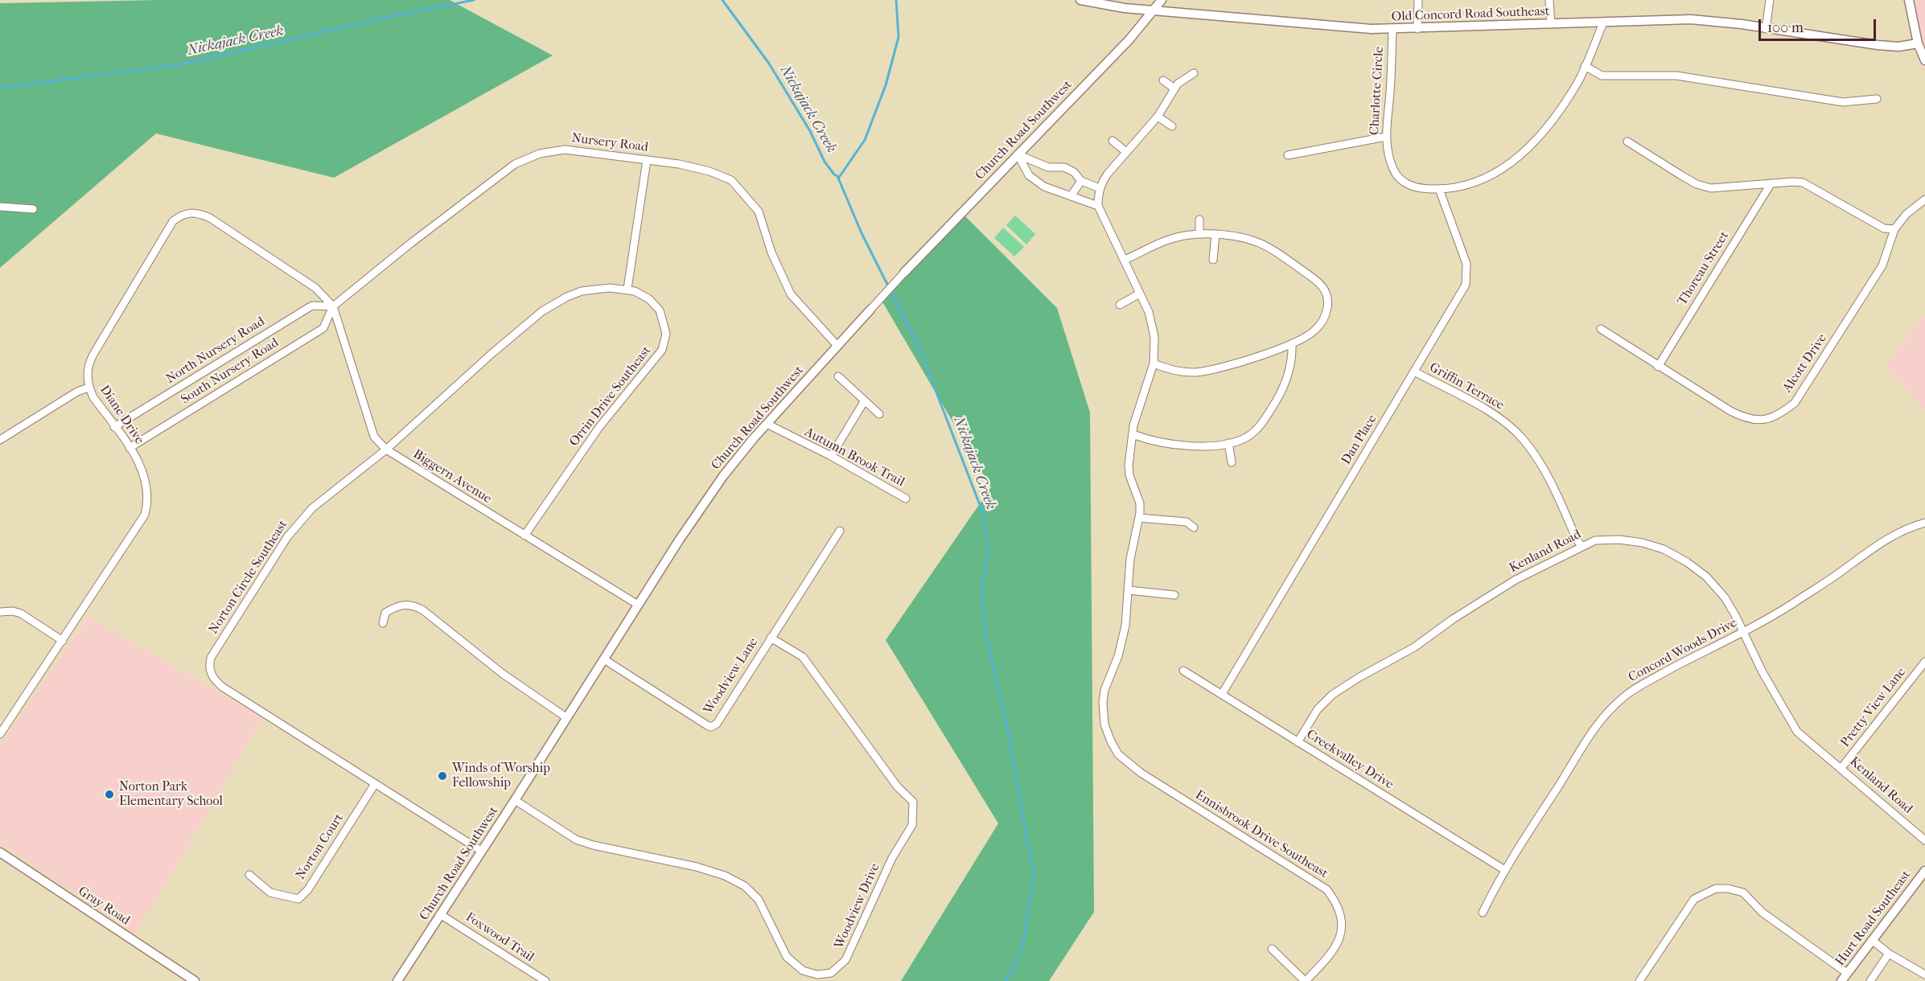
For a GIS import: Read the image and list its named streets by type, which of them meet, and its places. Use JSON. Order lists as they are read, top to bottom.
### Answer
{
  "streets": {
    "street": [
      "Old Concord Road Southeast",
      "Charlotte Circle",
      "Church Road Southwest",
      "Nursery Road",
      "Thoreau Street",
      "North Nursery Road",
      "Alcott Drive",
      "South Nursery Road",
      "Griffin Terrace",
      "Orrin Drive Southeast",
      "Diane Drive",
      "Dan Place",
      "Autumn Brook Trail",
      "Biggern Avenue",
      "Kenland Road",
      "Norton Circle Southeast",
      "Concord Woods Drive",
      "Woodview Lane",
      "Pretty View Lane",
      "Creekvalley Drive",
      "Ennisbrook Drive Southeast",
      "Norton Court",
      "Gray Road",
      "Woodview Drive",
      "Hurt Road Southeast",
      "Foxwood Trail"
    ]
  },
  "crossings": [
    ["Old Concord Road Southeast", "Charlotte Circle"],
    ["Old Concord Road Southeast", "Church Road Southwest"],
    ["Charlotte Circle", "Dan Place"],
    ["Church Road Southwest", "Nursery Road"],
    ["Church Road Southwest", "Autumn Brook Trail"],
    ["Church Road Southwest", "Biggern Avenue"],
    ["Church Road Southwest", "Norton Circle Southeast"],
    ["Church Road Southwest", "Woodview Lane"],
    ["Church Road Southwest", "Woodview Drive"],
    ["Church Road Southwest", "Foxwood Trail"],
    ["Nursery Road", "North Nursery Road"],
    ["Nursery Road", "South Nursery Road"],
    ["Nursery Road", "Diane Drive"],
    ["Nursery Road", "Biggern Avenue"],
    ["Thoreau Street", "Alcott Drive"],
    ["North Nursery Road", "South Nursery Road"],
    ["North Nursery Road", "Diane Drive"],
    ["North Nursery Road", "Biggern Avenue"],
    ["South Nursery Road", "Diane Drive"],
    ["South Nursery Road", "Biggern Avenue"],
    ["Griffin Terrace", "Dan Place"],
    ["Griffin Terrace", "Kenland Road"],
    ["Orrin Drive Southeast", "Biggern Avenue"],
    ["Orrin Drive Southeast", "Norton Circle Southeast"],
    ["Diane Drive", "Biggern Avenue"],
    ["Dan Place", "Creekvalley Drive"],
    ["Biggern Avenue", "Norton Circle Southeast"],
    ["Kenland Road", "Concord Woods Drive"],
    ["Kenland Road", "Pretty View Lane"],
    ["Kenland Road", "Creekvalley Drive"],
    ["Norton Circle Southeast", "Norton Court"],
    ["Concord Woods Drive", "Creekvalley Drive"],
    ["Woodview Lane", "Woodview Drive"]
  ],
  "water": ["Nickajack Creek"],
  "places": ["Winds of Worship Fellowship", "Norton Park Elementary School"],
  "scale_bar": "100 m"
}
